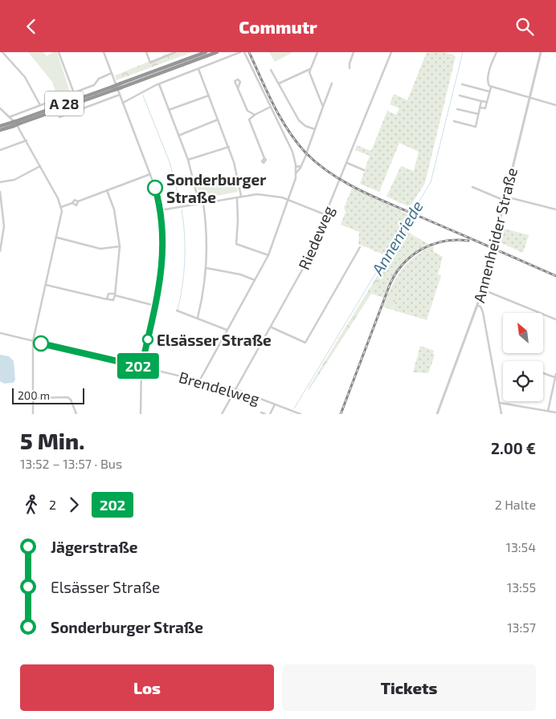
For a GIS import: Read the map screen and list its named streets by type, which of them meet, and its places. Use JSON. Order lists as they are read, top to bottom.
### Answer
{
  "streets": {
    "highway": ["A 28"],
    "street": ["Annenheider Straße", "Riedeweg", "Brendelweg"]
  },
  "crossings": [
    ["Riedeweg", "Brendelweg"]
  ],
  "water": ["Annenriede"],
  "places": ["Sonderburger Straße", "Elsässer Straße"],
  "lines": ["bus line 202"],
  "scale_bar": "200 m",
  "north": "top left",
  "page": {
    "header": "Commutr",
    "on_map": "202",
    "scale": "200 m",
    "heading": ["5 Min.", "13:52 – 13:57 · Bus", "2.00 €"],
    "legs": ["2", "202", "2 Halte"],
    "list": [
      {
        "name": "Jägerstraße",
        "value": "13:54"
      },
      {
        "name": "Elsässer Straße",
        "value": "13:55"
      },
      {
        "name": "Sonderburger Straße",
        "value": "13:57"
      }
    ],
    "buttons": ["Los", "Tickets"]
  }
}
